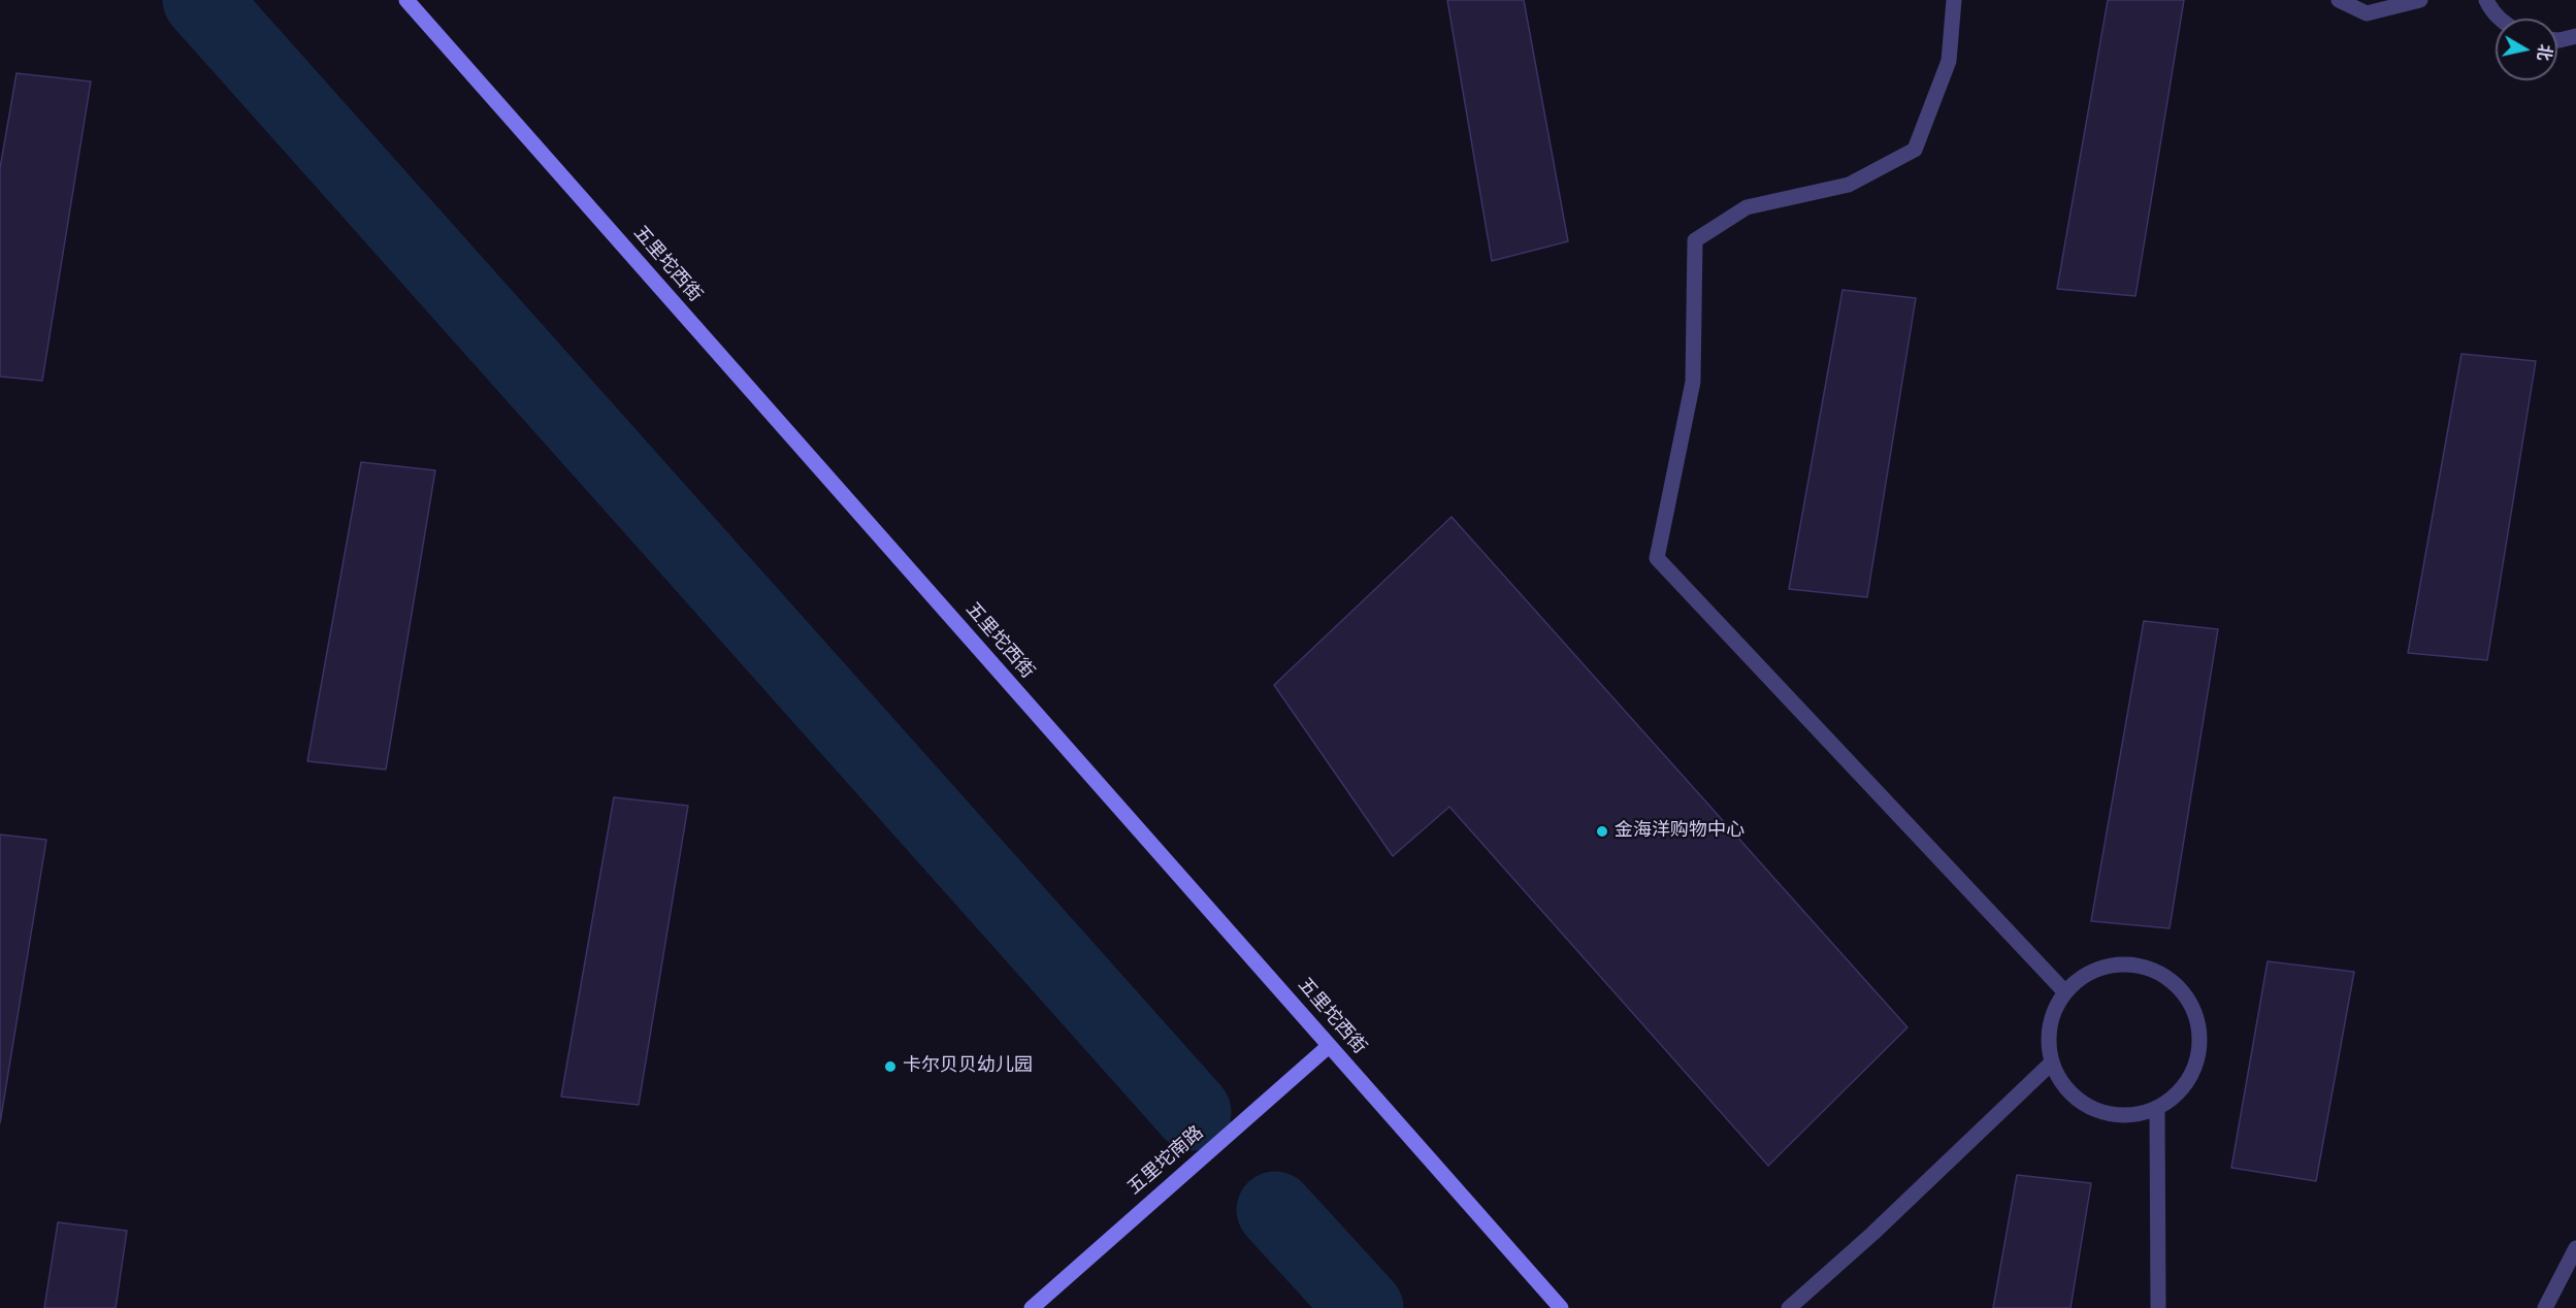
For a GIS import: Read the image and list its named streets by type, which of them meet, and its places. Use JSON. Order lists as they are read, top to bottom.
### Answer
{
  "streets": {
    "street": ["五里坨西街", "五里坨南路"]
  },
  "crossings": [
    ["五里坨西街", "五里坨南路"]
  ],
  "places": ["金海洋购物中心", "卡尔贝贝幼儿园"],
  "north": "right"
}
